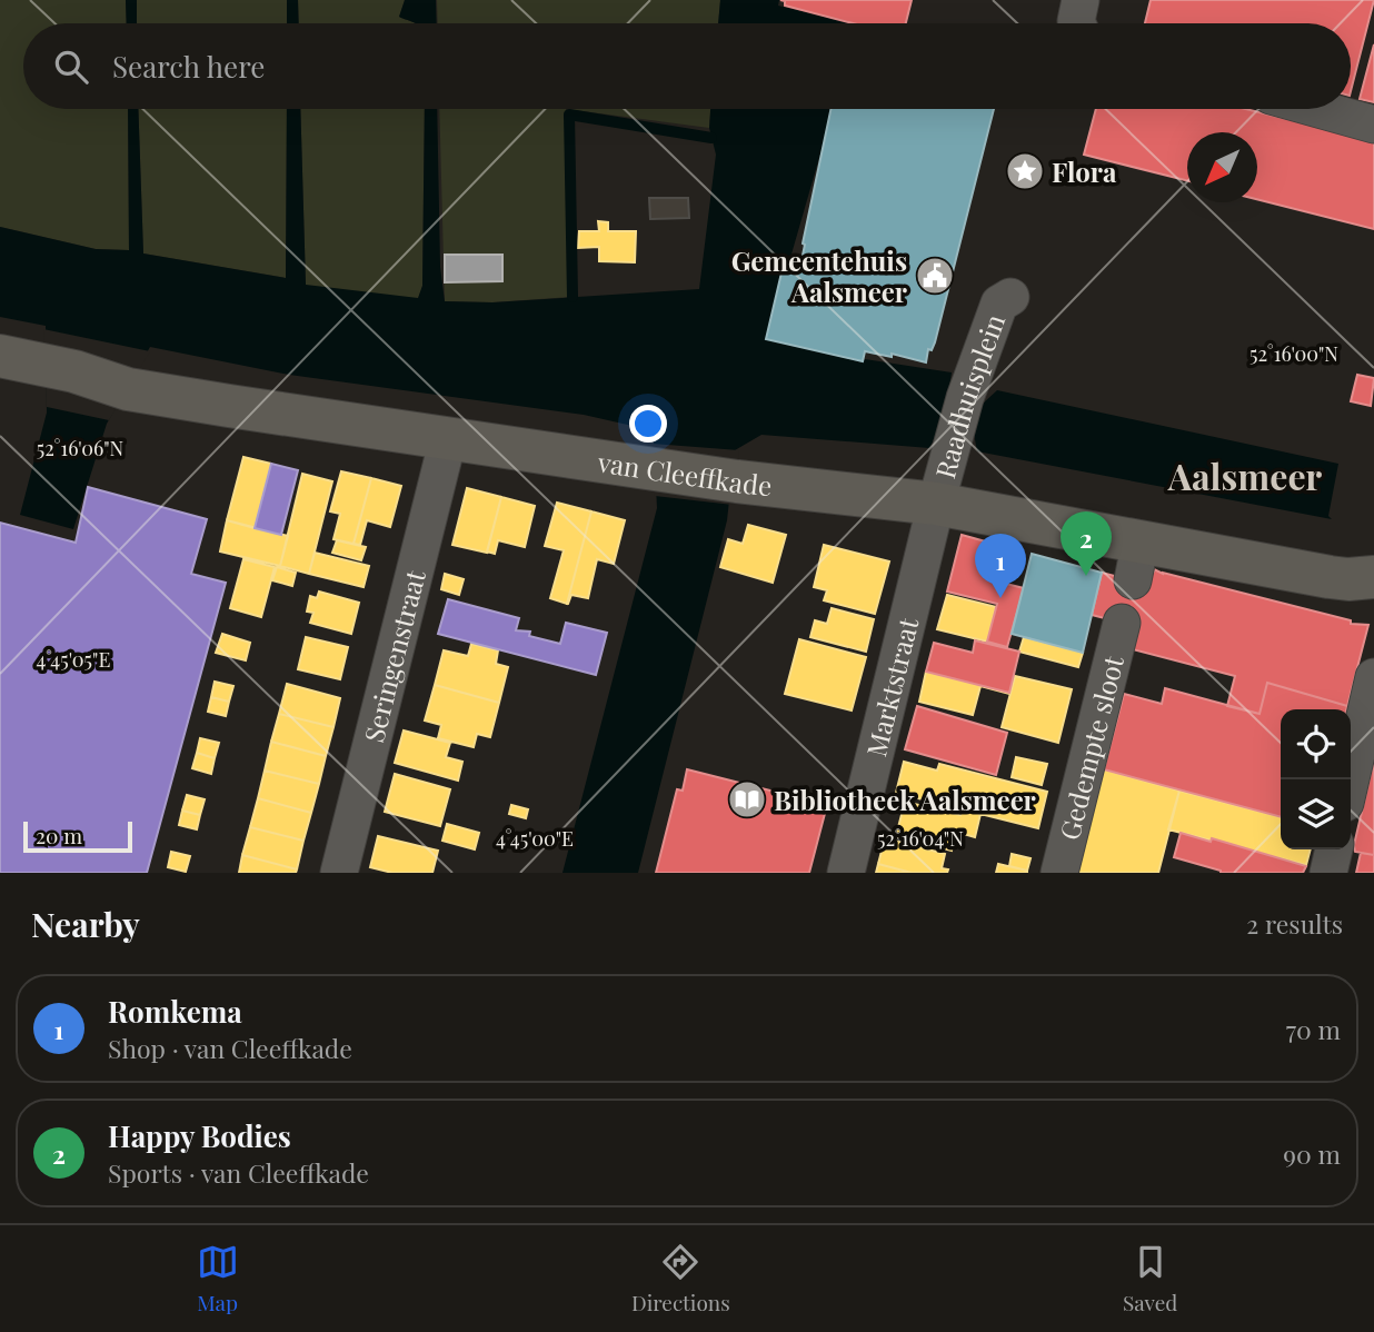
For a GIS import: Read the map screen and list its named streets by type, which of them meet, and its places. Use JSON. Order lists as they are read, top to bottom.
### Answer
{
  "streets": {
    "main road": ["van Cleeffkade"],
    "street": [
      "Raadhuisplein",
      "Seringenstraat",
      "Marktstraat",
      "Gedempte sloot"
    ]
  },
  "crossings": [
    ["Raadhuisplein", "van Cleeffkade"],
    ["Raadhuisplein", "Marktstraat"],
    ["van Cleeffkade", "Seringenstraat"],
    ["van Cleeffkade", "Marktstraat"]
  ],
  "districts": ["Aalsmeer"],
  "places": {
    "place": ["Flora"],
    "public building": ["Gemeentehuis Aalsmeer"],
    "library": ["Bibliotheek Aalsmeer"]
  },
  "scale_bar": "20 m",
  "north": "bottom left",
  "page": {
    "search": "Search here",
    "pins": ["2", "1"],
    "scale": "20 m",
    "heading": ["Nearby", "2 results"],
    "list": [
      {
        "mark": "1",
        "name": "Romkema",
        "note": "Shop · van Cleeffkade",
        "value": "70 m"
      },
      {
        "mark": "2",
        "name": "Happy Bodies",
        "note": "Sports · van Cleeffkade",
        "value": "90 m"
      }
    ],
    "nav": ["Map", "Directions", "Saved"]
  },
  "coordinates": [
    "52°16'00\"N",
    "52°16'06\"N",
    "4°45'05\"E",
    "4°45'00\"E",
    "52°16'04\"N"
  ]
}
